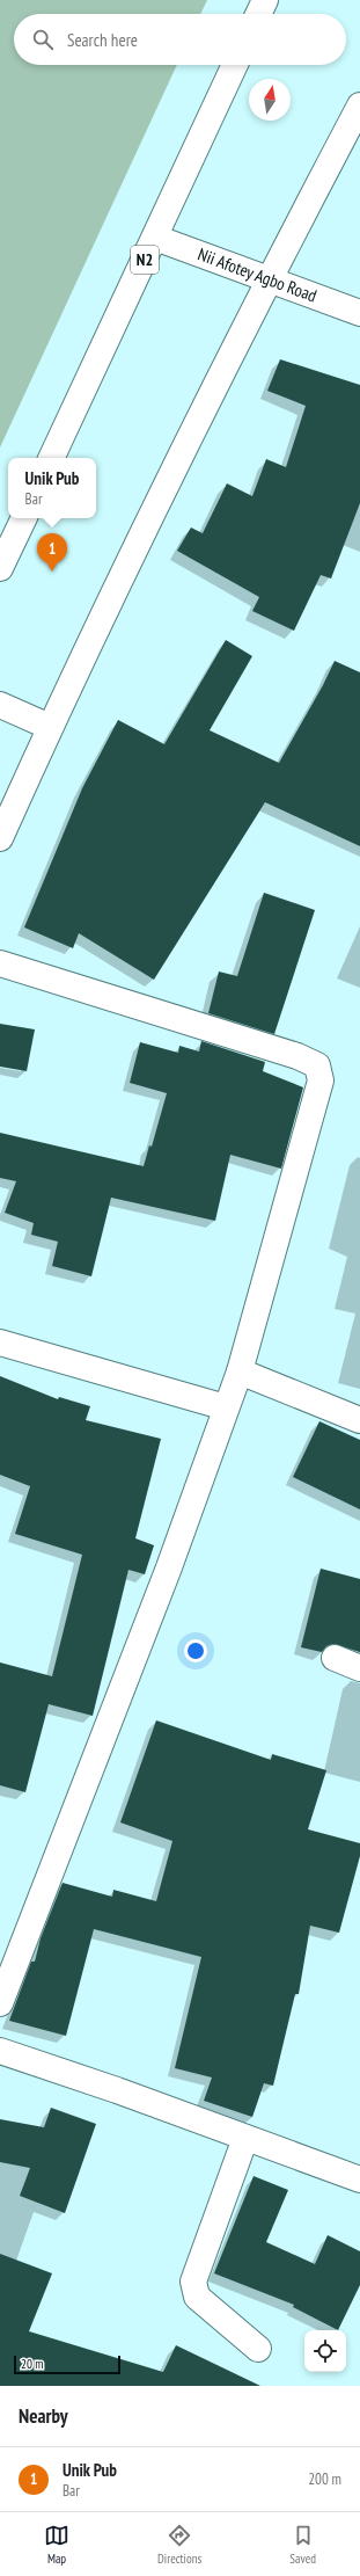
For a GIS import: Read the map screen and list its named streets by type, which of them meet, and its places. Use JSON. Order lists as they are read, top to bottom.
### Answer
{
  "streets": {
    "main road": ["N2", "Nii Afotey Agbo Road"]
  },
  "crossings": [
    ["N2", "Nii Afotey Agbo Road"]
  ],
  "scale_bar": "20 m",
  "north": "top",
  "page": {
    "search": "Search here",
    "popup": ["Unik Pub", "Bar"],
    "pins": "1",
    "scale": "20 m",
    "heading": "Nearby",
    "list": [
      {
        "mark": "1",
        "name": "Unik Pub",
        "note": "Bar",
        "value": "200 m"
      }
    ],
    "nav": ["Map", "Directions", "Saved"]
  }
}
